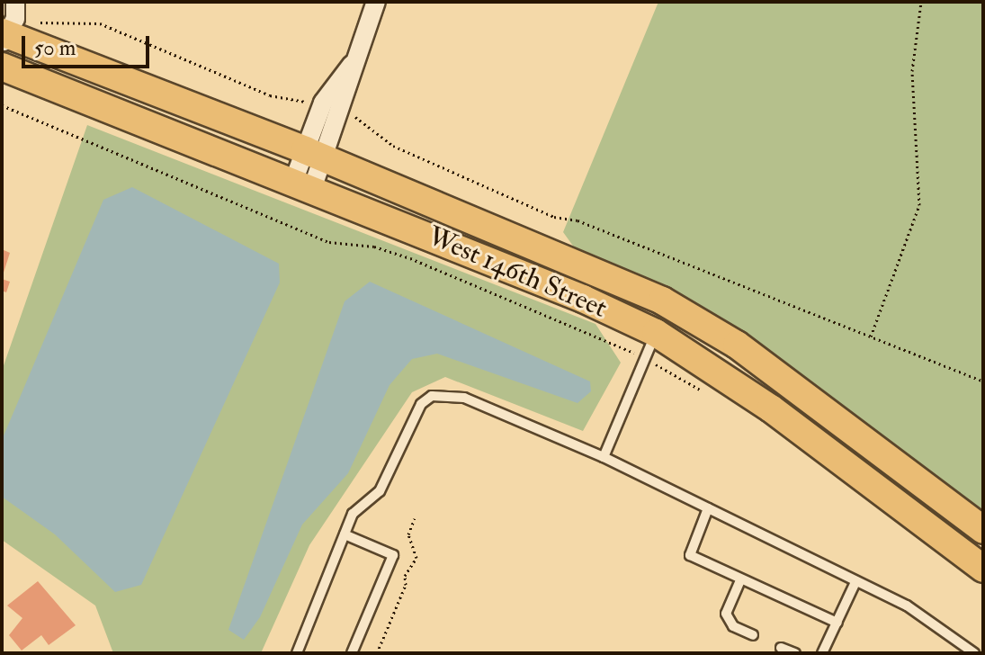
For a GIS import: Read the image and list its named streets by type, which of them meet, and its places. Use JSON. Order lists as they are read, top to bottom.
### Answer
{
  "streets": {
    "main road": ["West 146th Street"]
  },
  "scale_bar": "50 m"
}
